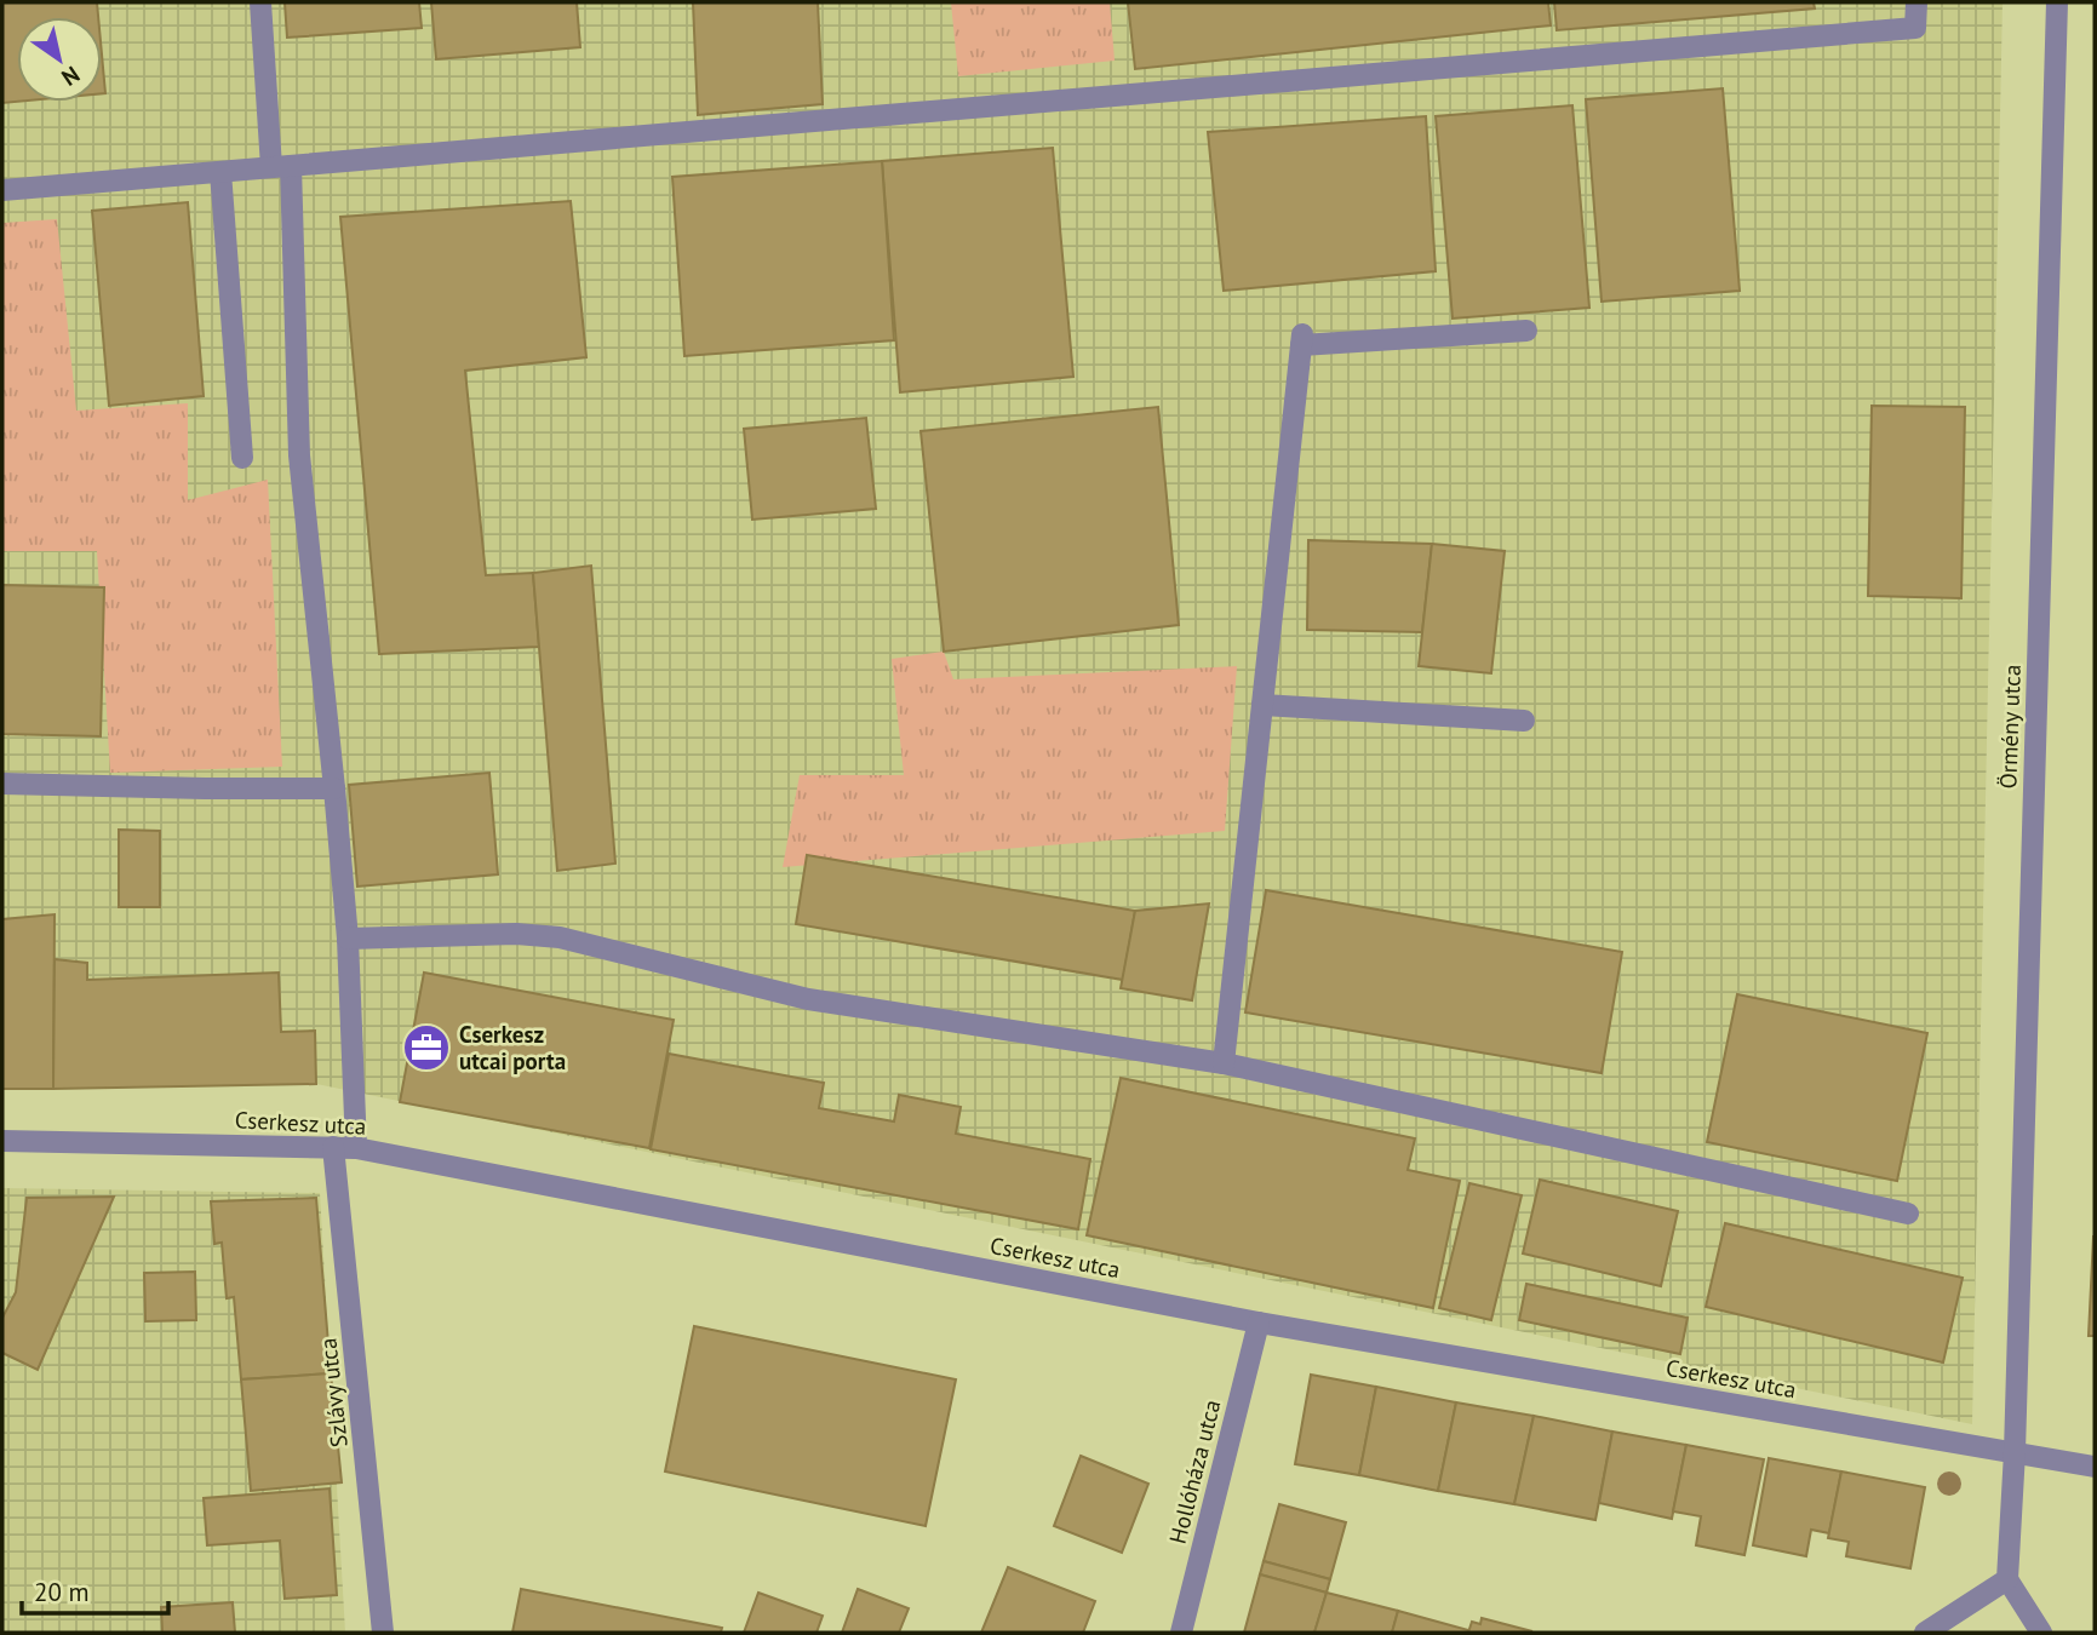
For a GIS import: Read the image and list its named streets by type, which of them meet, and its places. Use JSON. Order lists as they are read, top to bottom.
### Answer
{
  "streets": {
    "street": [
      "Örmény utca",
      "Cserkesz utca",
      "Szlávy utca",
      "Hollóháza utca"
    ]
  },
  "crossings": [
    ["Örmény utca", "Cserkesz utca"],
    ["Cserkesz utca", "Szlávy utca"],
    ["Cserkesz utca", "Hollóháza utca"]
  ],
  "places": {
    "office": ["Cserkesz utcai porta"]
  },
  "scale_bar": "20 m",
  "north": "bottom right"
}
